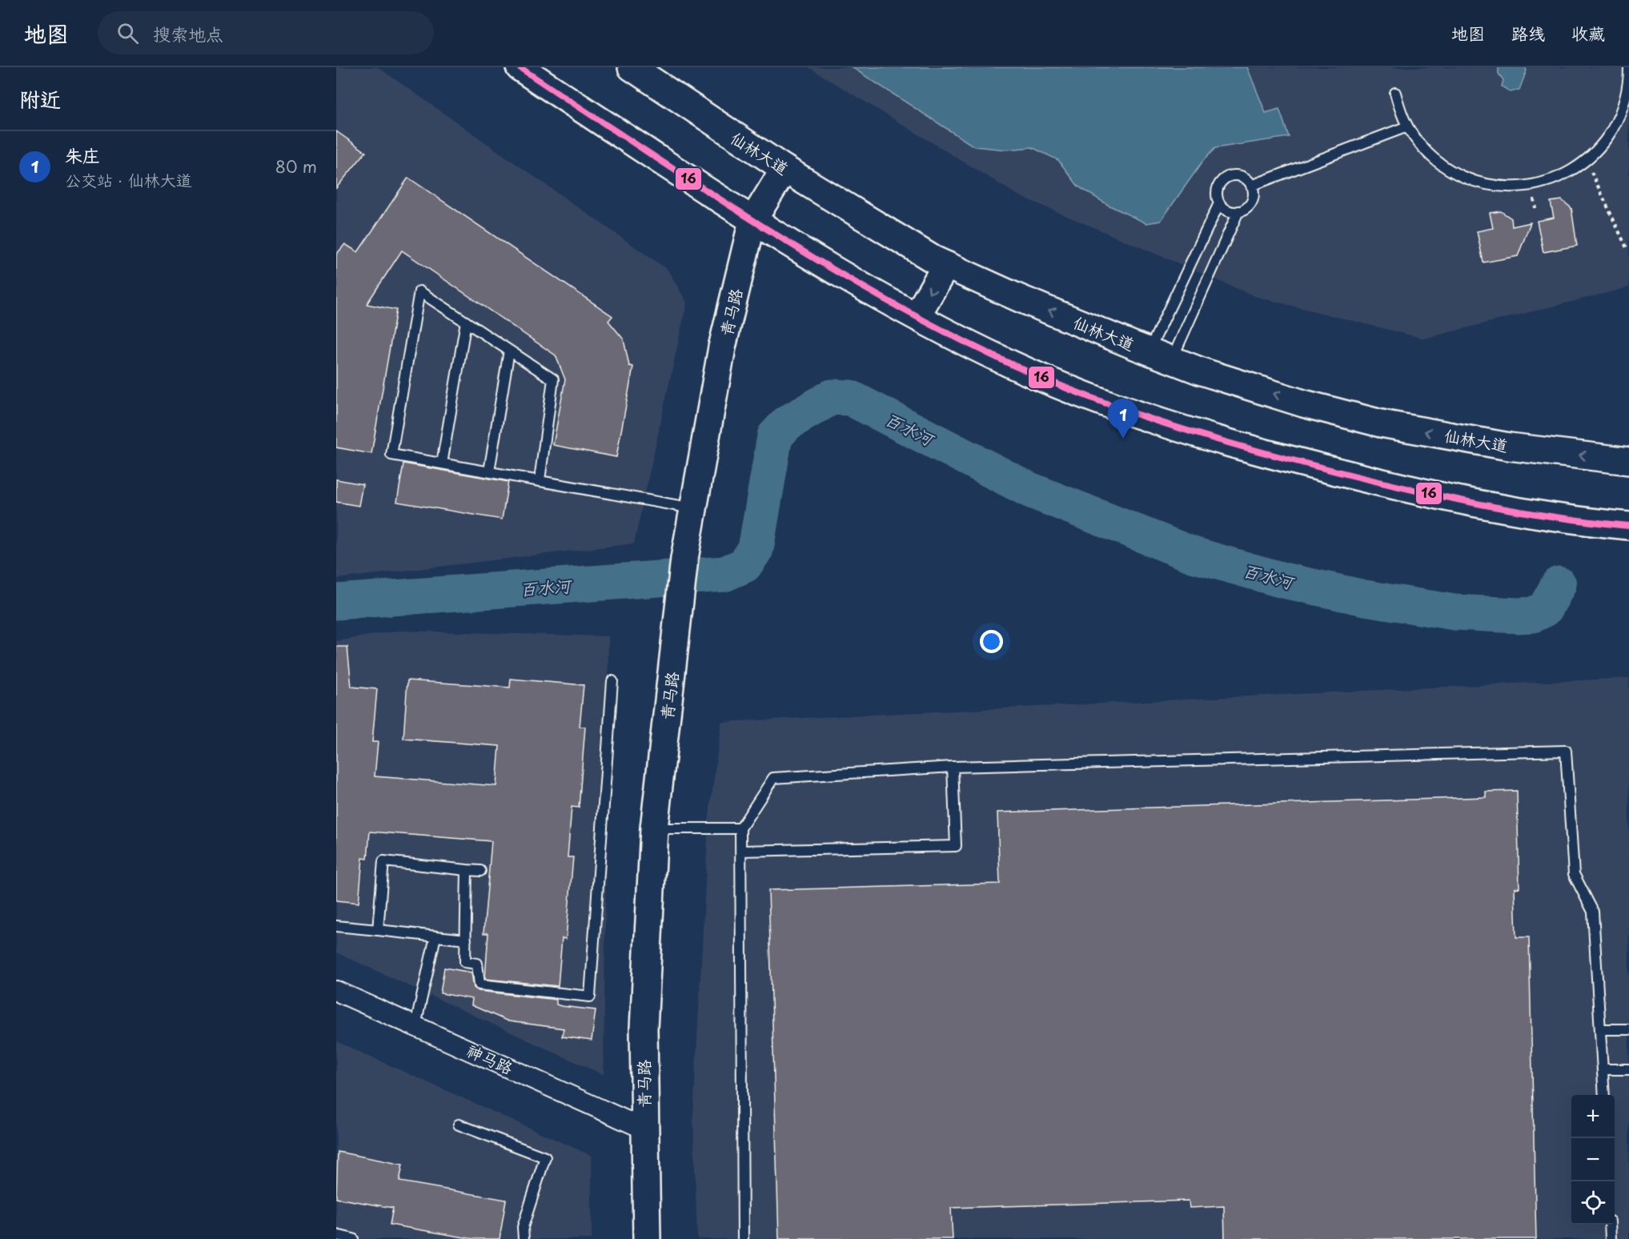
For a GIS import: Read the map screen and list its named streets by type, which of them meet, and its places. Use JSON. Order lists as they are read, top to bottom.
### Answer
{
  "streets": {
    "main road": ["仙林大道", "青马路"],
    "street": ["神马路"]
  },
  "crossings": [
    ["仙林大道", "青马路"],
    ["青马路", "神马路"]
  ],
  "water": ["百水河"],
  "lines": ["transit line 16"],
  "page": {
    "header": "地图",
    "search": "搜索地点",
    "nav": ["地图", "路线", "收藏"],
    "heading": "附近",
    "list": [
      {
        "mark": "1",
        "name": "朱庄",
        "note": "公交站 · 仙林大道",
        "value": "80 m"
      }
    ],
    "pins": "1",
    "map_buttons": ["+", "−"]
  }
}
